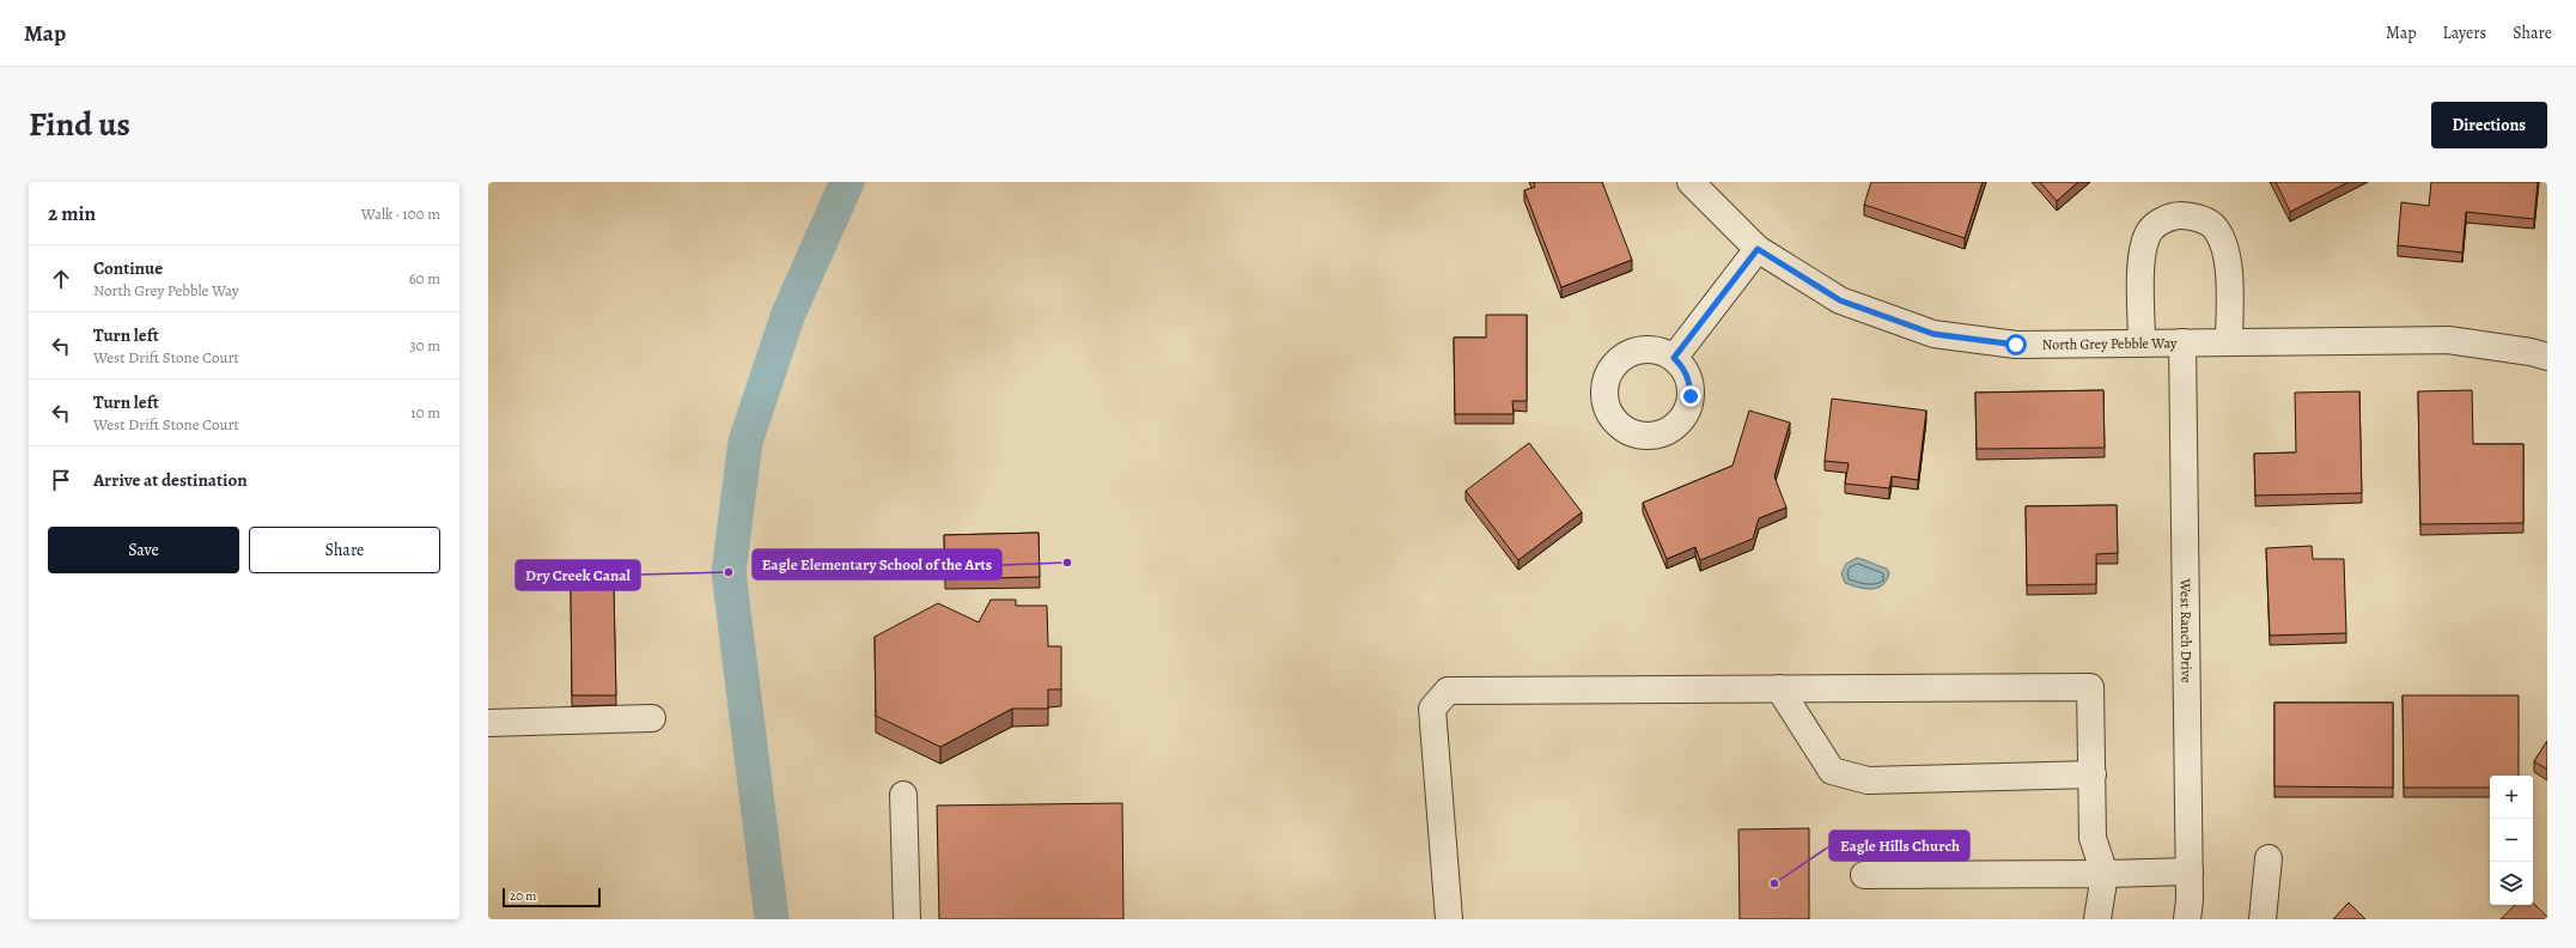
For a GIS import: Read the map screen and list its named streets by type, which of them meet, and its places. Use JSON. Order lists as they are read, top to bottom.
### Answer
{
  "streets": {
    "street": ["North Grey Pebble Way", "West Ranch Drive"]
  },
  "crossings": [
    ["North Grey Pebble Way", "West Ranch Drive"]
  ],
  "places": ["Eagle Elementary School of the Arts", "Dry Creek Canal", "Eagle Hills Church"],
  "scale_bar": "20 m",
  "page": {
    "header": "Map",
    "nav": ["Map", "Layers", "Share"],
    "title": "Find us",
    "buttons": [
      "Directions",
      ["Save", "Share"]
    ],
    "heading": ["2 min", "Walk · 100 m"],
    "list": [
      ["Continue", "North Grey Pebble Way", "60 m"],
      ["Turn left", "West Drift Stone Court", "30 m"],
      ["Turn left", "West Drift Stone Court", "10 m"],
      "Arrive at destination"
    ],
    "map_buttons": ["+", "−"],
    "scale": "20 m"
  }
}
